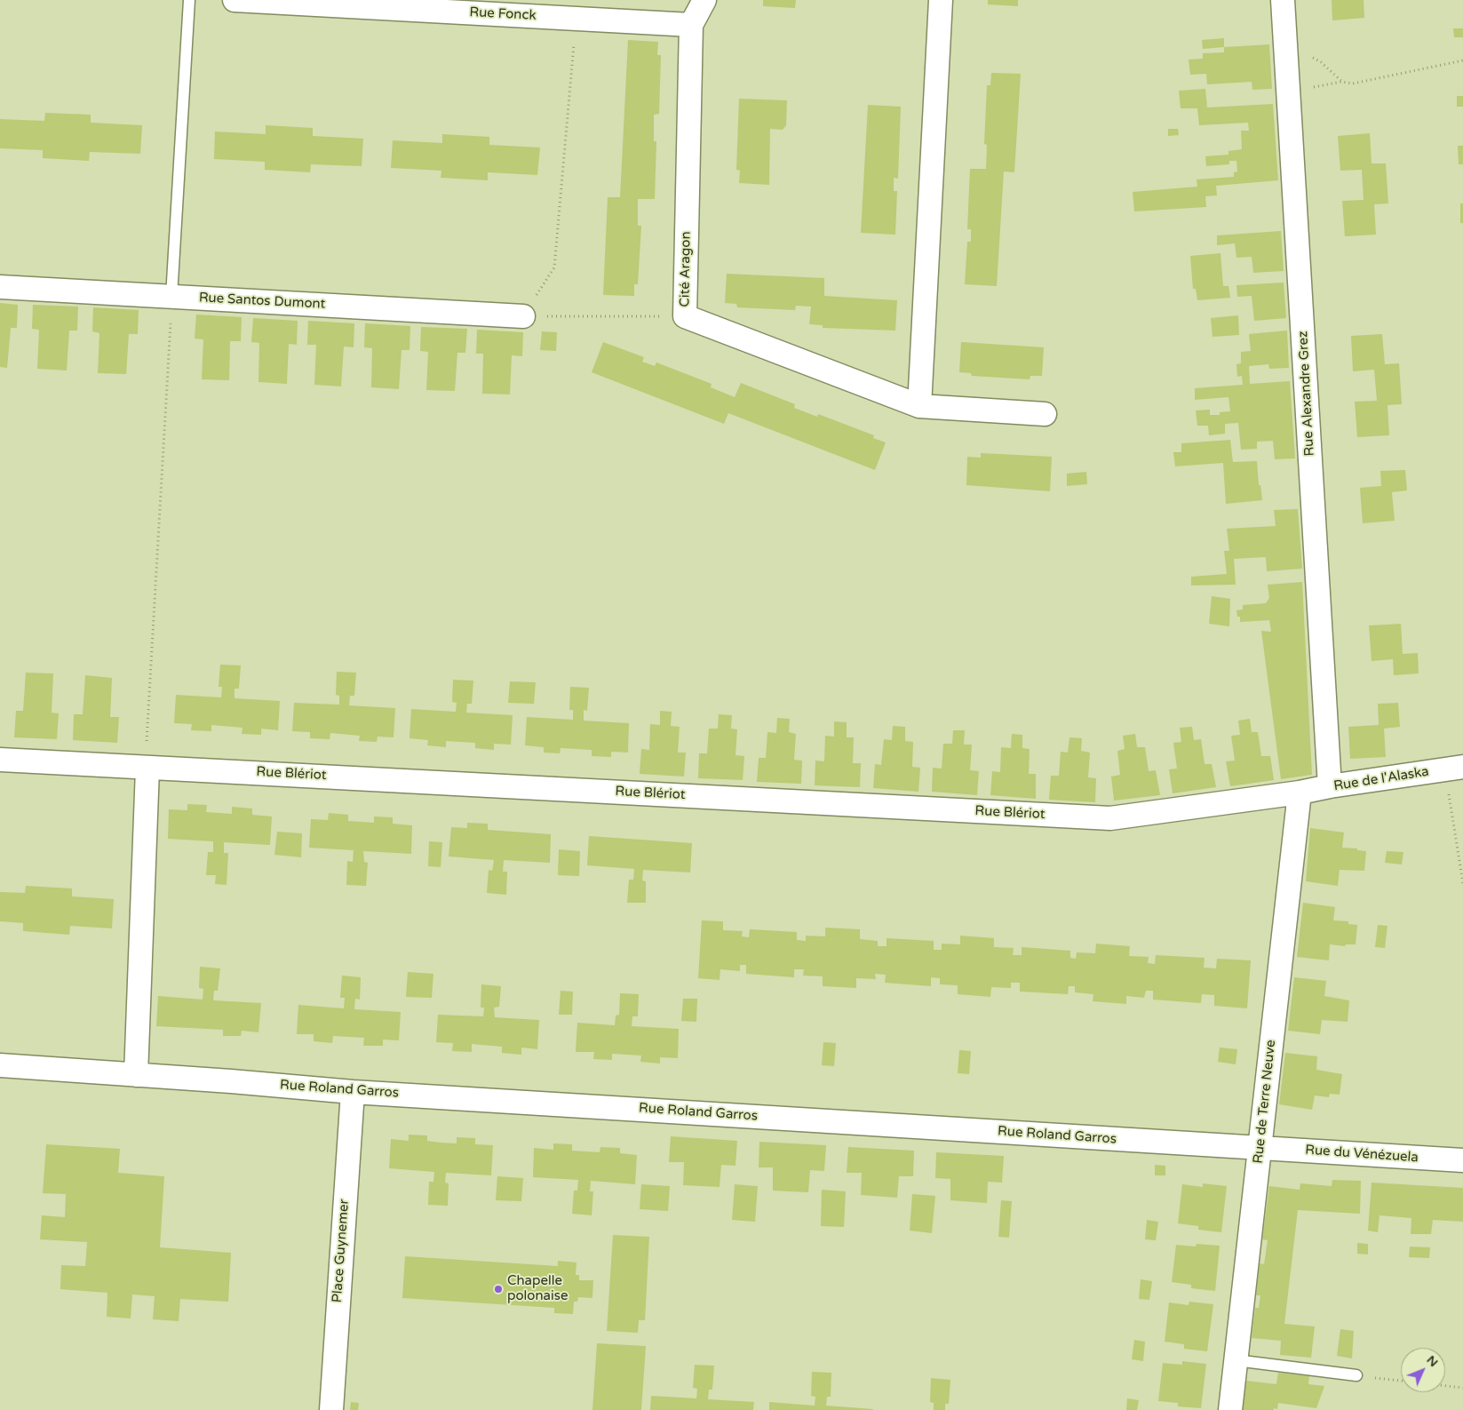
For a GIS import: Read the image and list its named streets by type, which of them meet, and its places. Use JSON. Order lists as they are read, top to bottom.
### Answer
{
  "streets": {
    "street": [
      "Rue Fonck",
      "Cité Aragon",
      "Rue Santos Dumont",
      "Rue Alexandre Grez",
      "Rue Blériot",
      "Rue de l'Alaska",
      "Rue Roland Garros",
      "Rue de Terre Neuve",
      "Rue du Vénézuela",
      "Place Guynemer"
    ]
  },
  "crossings": [
    ["Rue Fonck", "Cité Aragon"],
    ["Rue Alexandre Grez", "Rue de l'Alaska"],
    ["Rue Blériot", "Rue de l'Alaska"],
    ["Rue Blériot", "Rue de Terre Neuve"],
    ["Rue de l'Alaska", "Rue de Terre Neuve"],
    ["Rue Roland Garros", "Rue de Terre Neuve"],
    ["Rue Roland Garros", "Rue du Vénézuela"],
    ["Rue Roland Garros", "Place Guynemer"],
    ["Rue de Terre Neuve", "Rue du Vénézuela"]
  ],
  "places": ["Chapelle polonaise"],
  "north": "top right"
}
